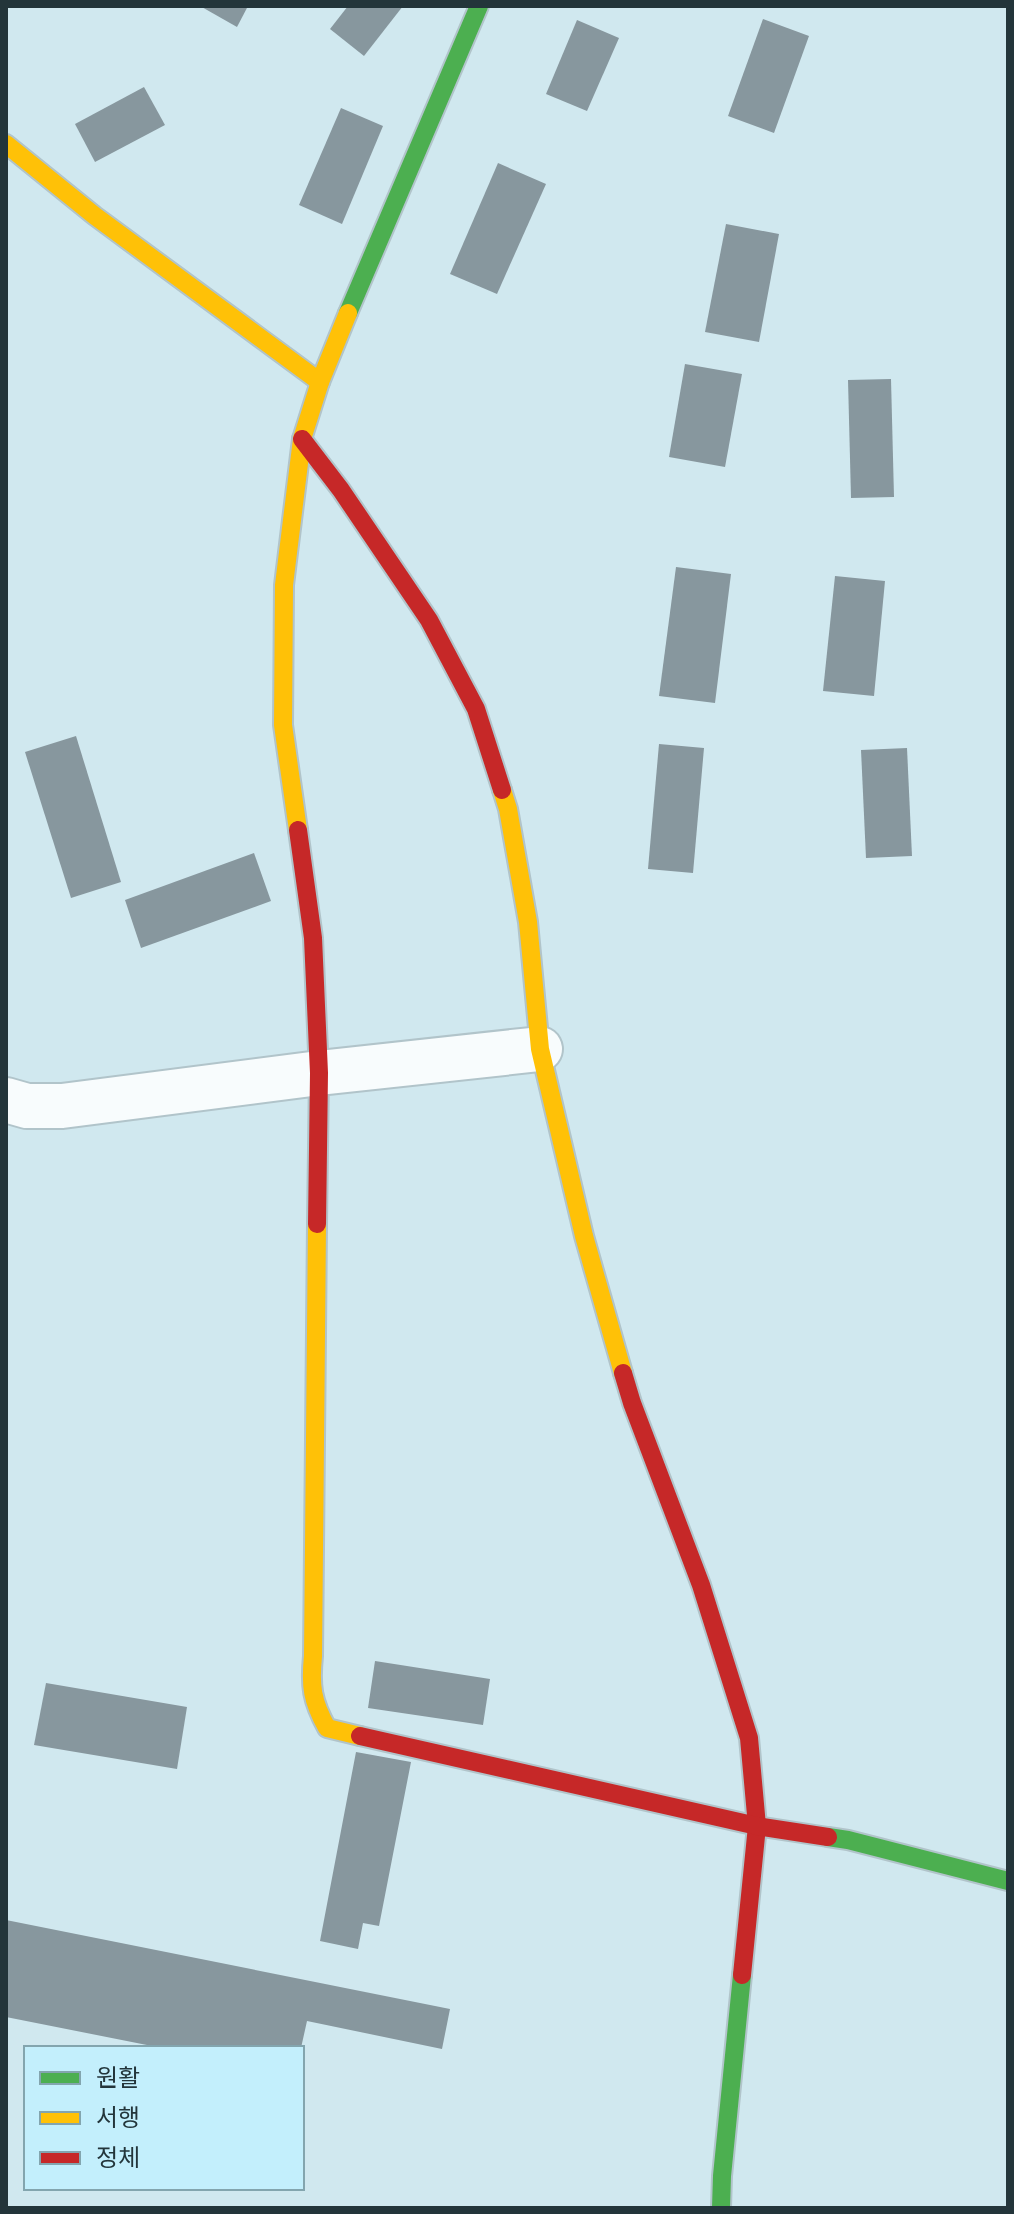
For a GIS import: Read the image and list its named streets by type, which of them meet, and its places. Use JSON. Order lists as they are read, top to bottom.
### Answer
{
  "legend": ["원활", "서행", "정체"]
}
